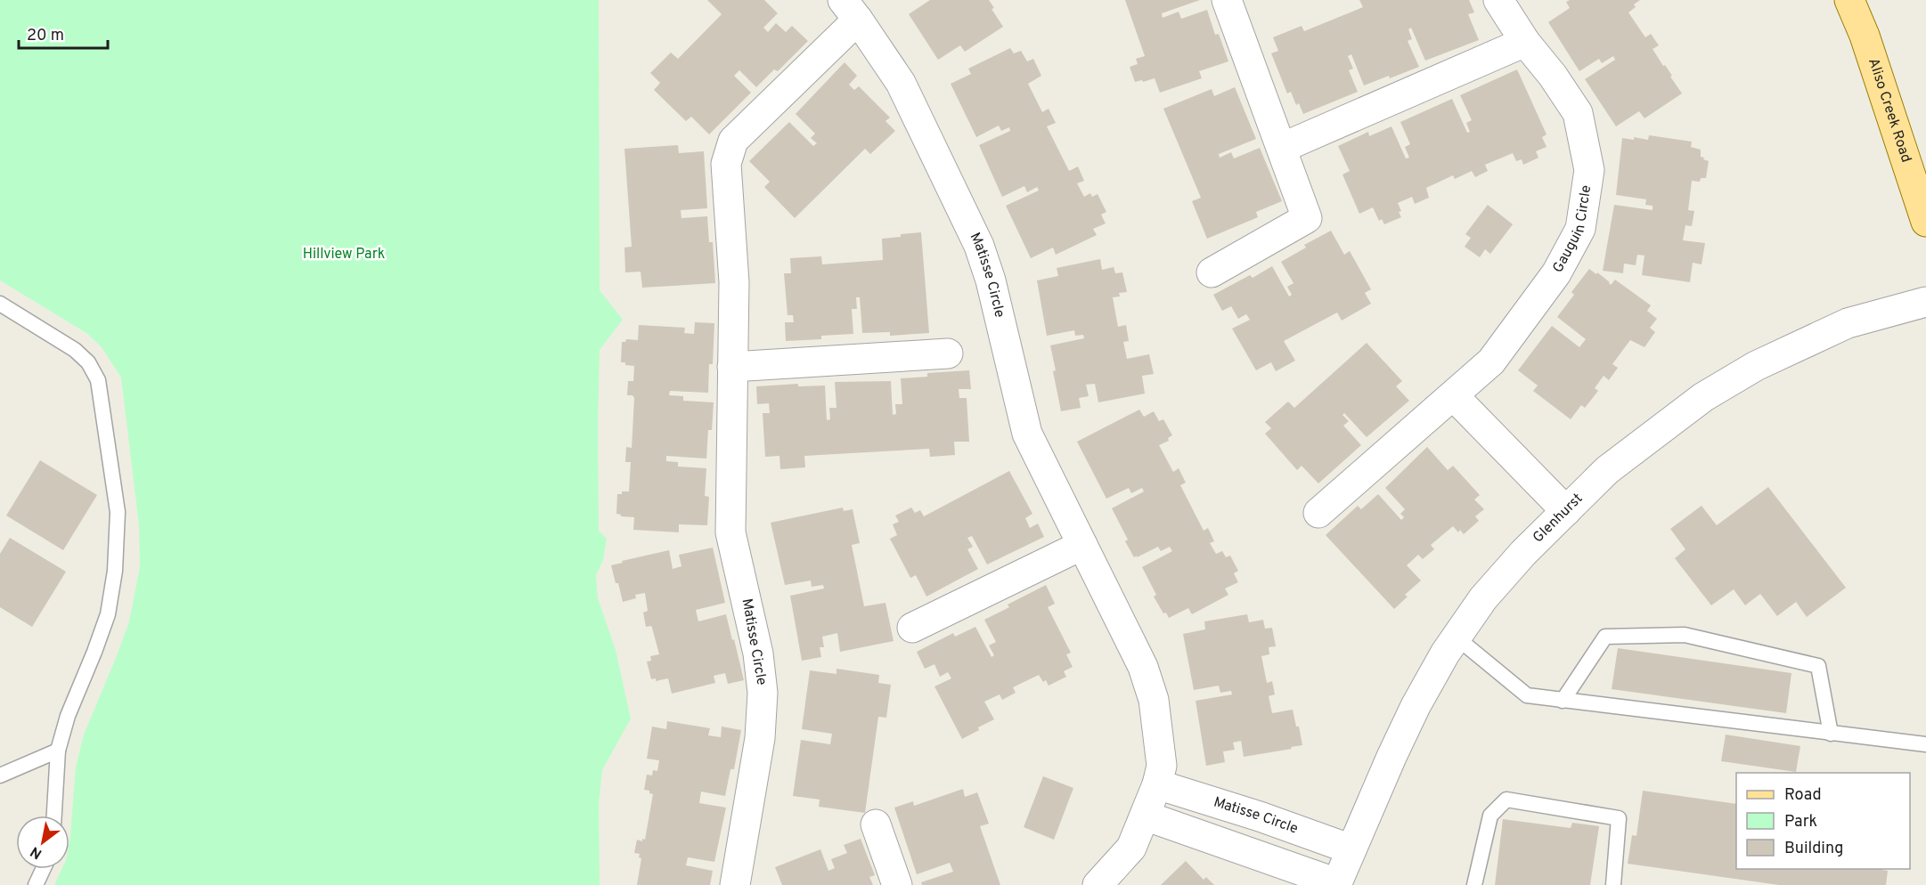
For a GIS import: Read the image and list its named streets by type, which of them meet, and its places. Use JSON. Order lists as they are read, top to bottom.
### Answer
{
  "streets": {
    "main road": ["Aliso Creek Road"],
    "street": ["Gauguin Circle", "Matisse Circle", "Glenhurst"]
  },
  "crossings": [
    ["Matisse Circle", "Glenhurst"]
  ],
  "parks": ["Hillview Park"],
  "legend": ["Road", "Park", "Building"],
  "scale_bar": "20 m",
  "north": "bottom left"
}
